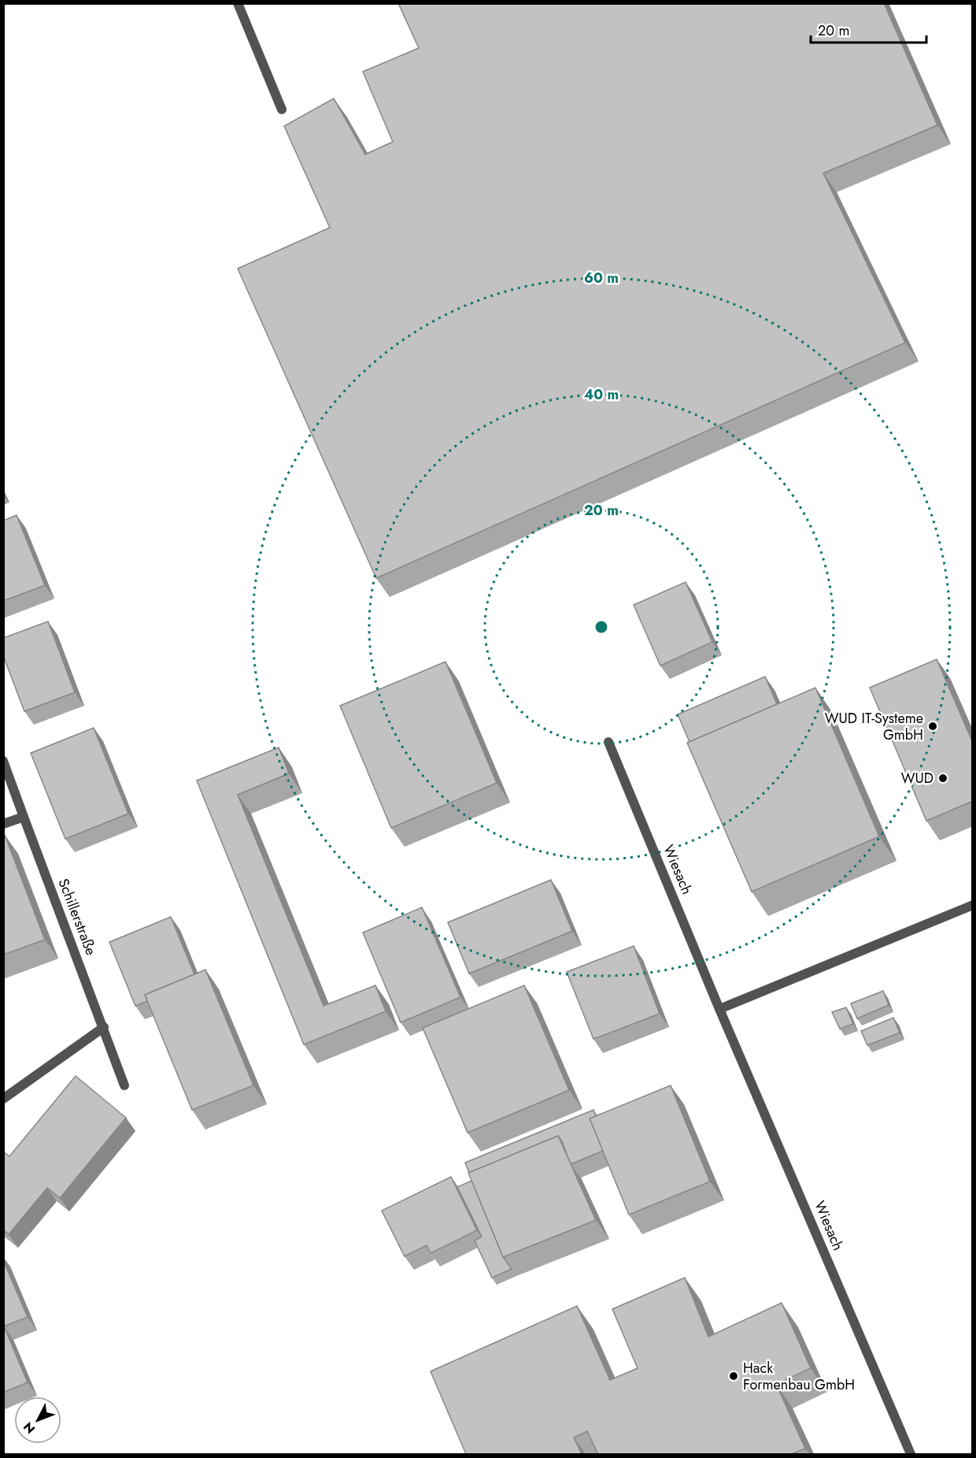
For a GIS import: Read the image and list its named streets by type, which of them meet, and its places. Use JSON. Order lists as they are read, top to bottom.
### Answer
{
  "streets": {
    "street": ["Wiesach", "Schillerstraße"]
  },
  "places": ["WUD IT-Systeme GmbH", "WUD", "Hack Formenbau GmbH"],
  "scale_bar": "20 m",
  "north": "bottom left",
  "rings": ["60 m", "40 m", "20 m"]
}
